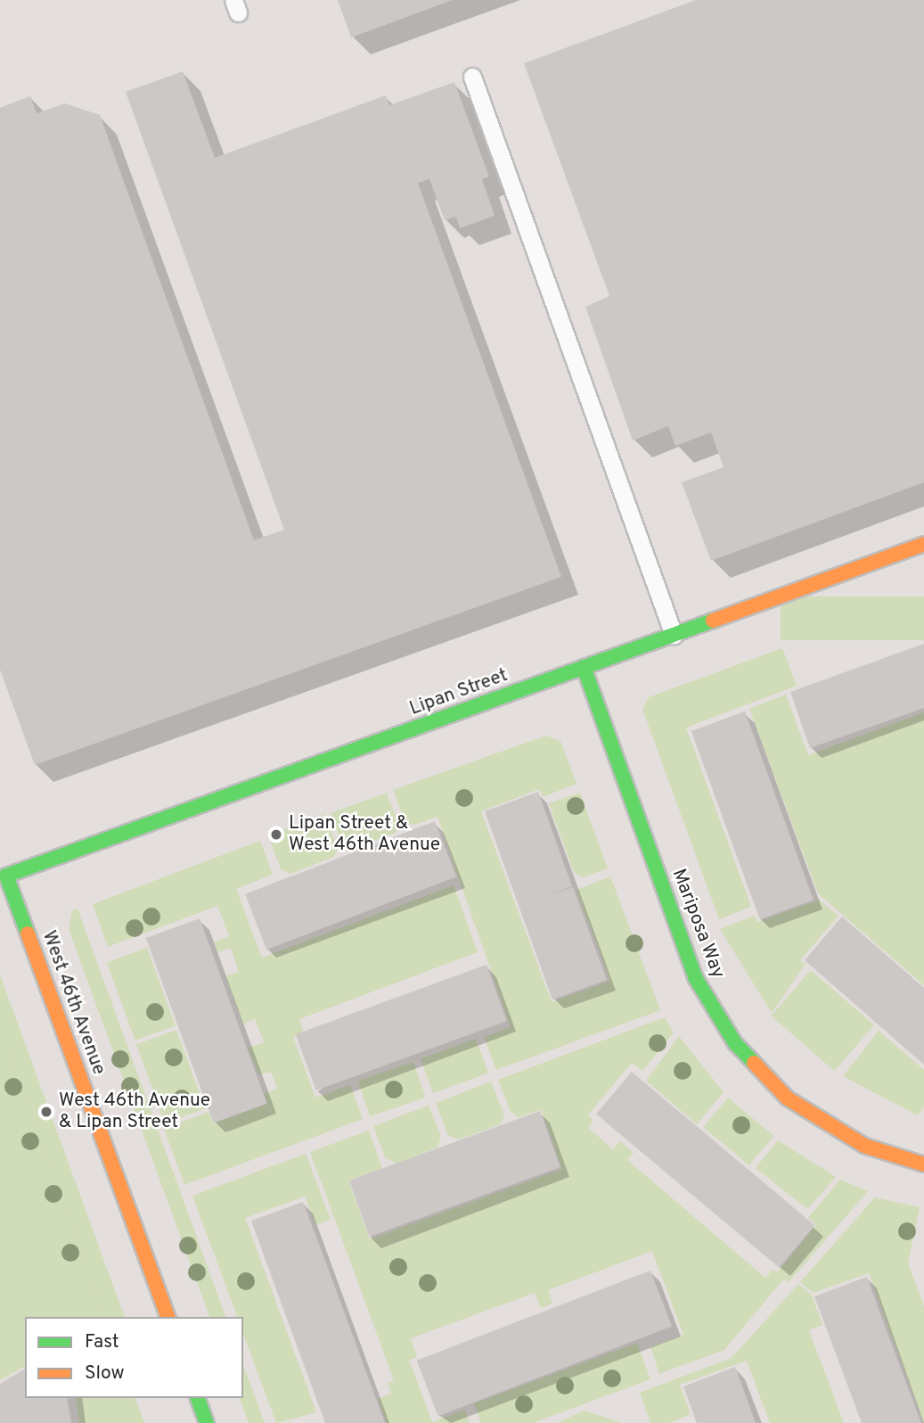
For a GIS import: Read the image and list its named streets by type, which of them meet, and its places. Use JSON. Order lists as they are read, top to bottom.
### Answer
{
  "streets": {
    "street": ["Lipan Street", "Mariposa Way", "West 46th Avenue"]
  },
  "crossings": [
    ["Lipan Street", "Mariposa Way"],
    ["Lipan Street", "West 46th Avenue"]
  ],
  "places": ["Lipan Street & West 46th Avenue", "West 46th Avenue & Lipan Street"],
  "legend": ["Fast", "Slow"]
}
